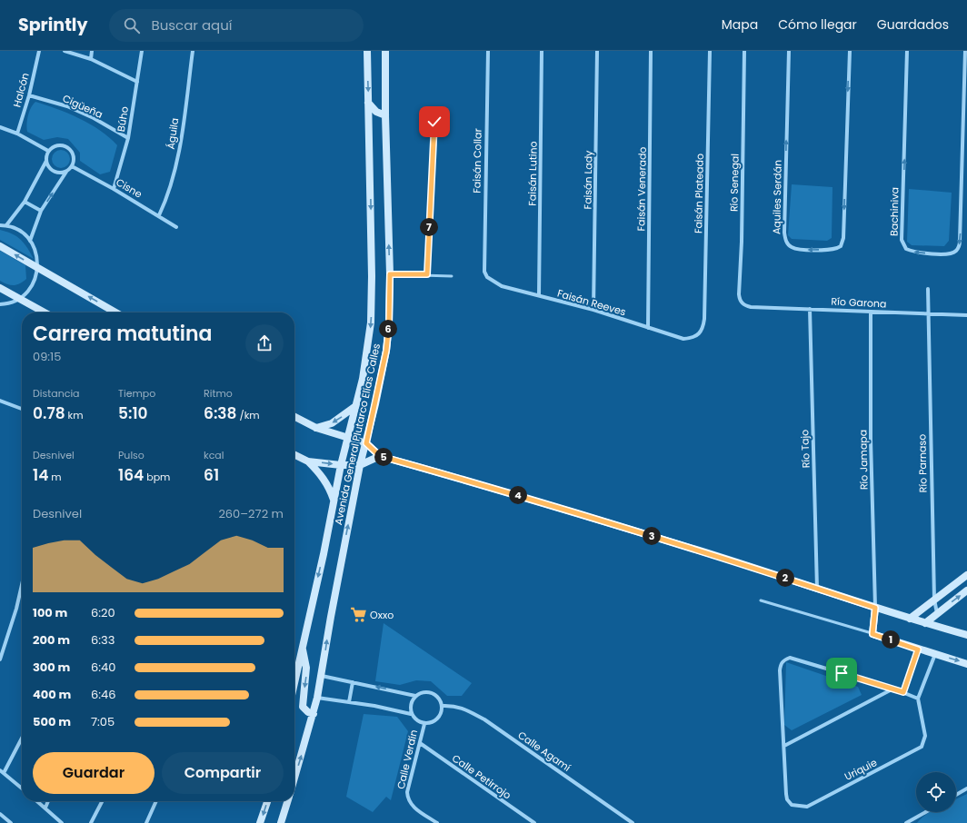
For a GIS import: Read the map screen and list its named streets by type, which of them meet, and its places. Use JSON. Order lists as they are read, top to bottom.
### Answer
{
  "streets": {
    "street": [
      "Halcón",
      "Cigüeña",
      "Búho",
      "Águila",
      "Faisán Collar",
      "Faisán Lutino",
      "Faisán Lady",
      "Río Senegal",
      "Cisne",
      "Faisán Venerado",
      "Faisán Plateado",
      "Aquiles Serdán",
      "Bachiniva",
      "Faisán Reeves",
      "Río Garona",
      "Avenida General Plutarco Elías Calles",
      "Río Tajo",
      "Río Jamapa",
      "Río Parnaso",
      "Calle Agamí",
      "Calle Verdín",
      "Uriquie",
      "Calle Petirrojo"
    ]
  },
  "crossings": [
    ["Halcón", "Cigüeña"],
    ["Cigüeña", "Búho"],
    ["Búho", "Cisne"],
    ["Águila", "Cisne"],
    ["Faisán Collar", "Faisán Reeves"],
    ["Faisán Lutino", "Faisán Reeves"],
    ["Faisán Lady", "Faisán Reeves"],
    ["Río Senegal", "Río Garona"],
    ["Faisán Venerado", "Faisán Reeves"],
    ["Faisán Plateado", "Faisán Reeves"],
    ["Río Garona", "Río Tajo"],
    ["Río Garona", "Río Jamapa"],
    ["Río Garona", "Río Parnaso"],
    ["Calle Agamí", "Calle Verdín"],
    ["Calle Verdín", "Calle Petirrojo"]
  ],
  "places": {
    "supermarket": ["Oxxo"]
  },
  "page": {
    "header": "Sprintly",
    "search": "Buscar aquí",
    "nav": ["Mapa", "Cómo llegar", "Guardados"],
    "pins": [
      "7",
      "6",
      "5",
      "4",
      "3",
      "2",
      "1"
    ],
    "heading": ["Carrera matutina", "09:15"],
    "stats": [
      ["Distancia", "0.78 km"],
      ["Tiempo", "5:10"],
      ["Ritmo", "6:38 /km"],
      ["Desnivel", "14 m"],
      ["Pulso", "164 bpm"],
      ["kcal", "61"]
    ],
    "chart": ["Desnivel", "260–272 m"],
    "list": [
      {
        "name": "100 m",
        "note": "6:20"
      },
      {
        "name": "200 m",
        "note": "6:33"
      },
      {
        "name": "300 m",
        "note": "6:40"
      },
      {
        "name": "400 m",
        "note": "6:46"
      },
      {
        "name": "500 m",
        "note": "7:05"
      }
    ],
    "buttons": ["Guardar", "Compartir"]
  }
}
